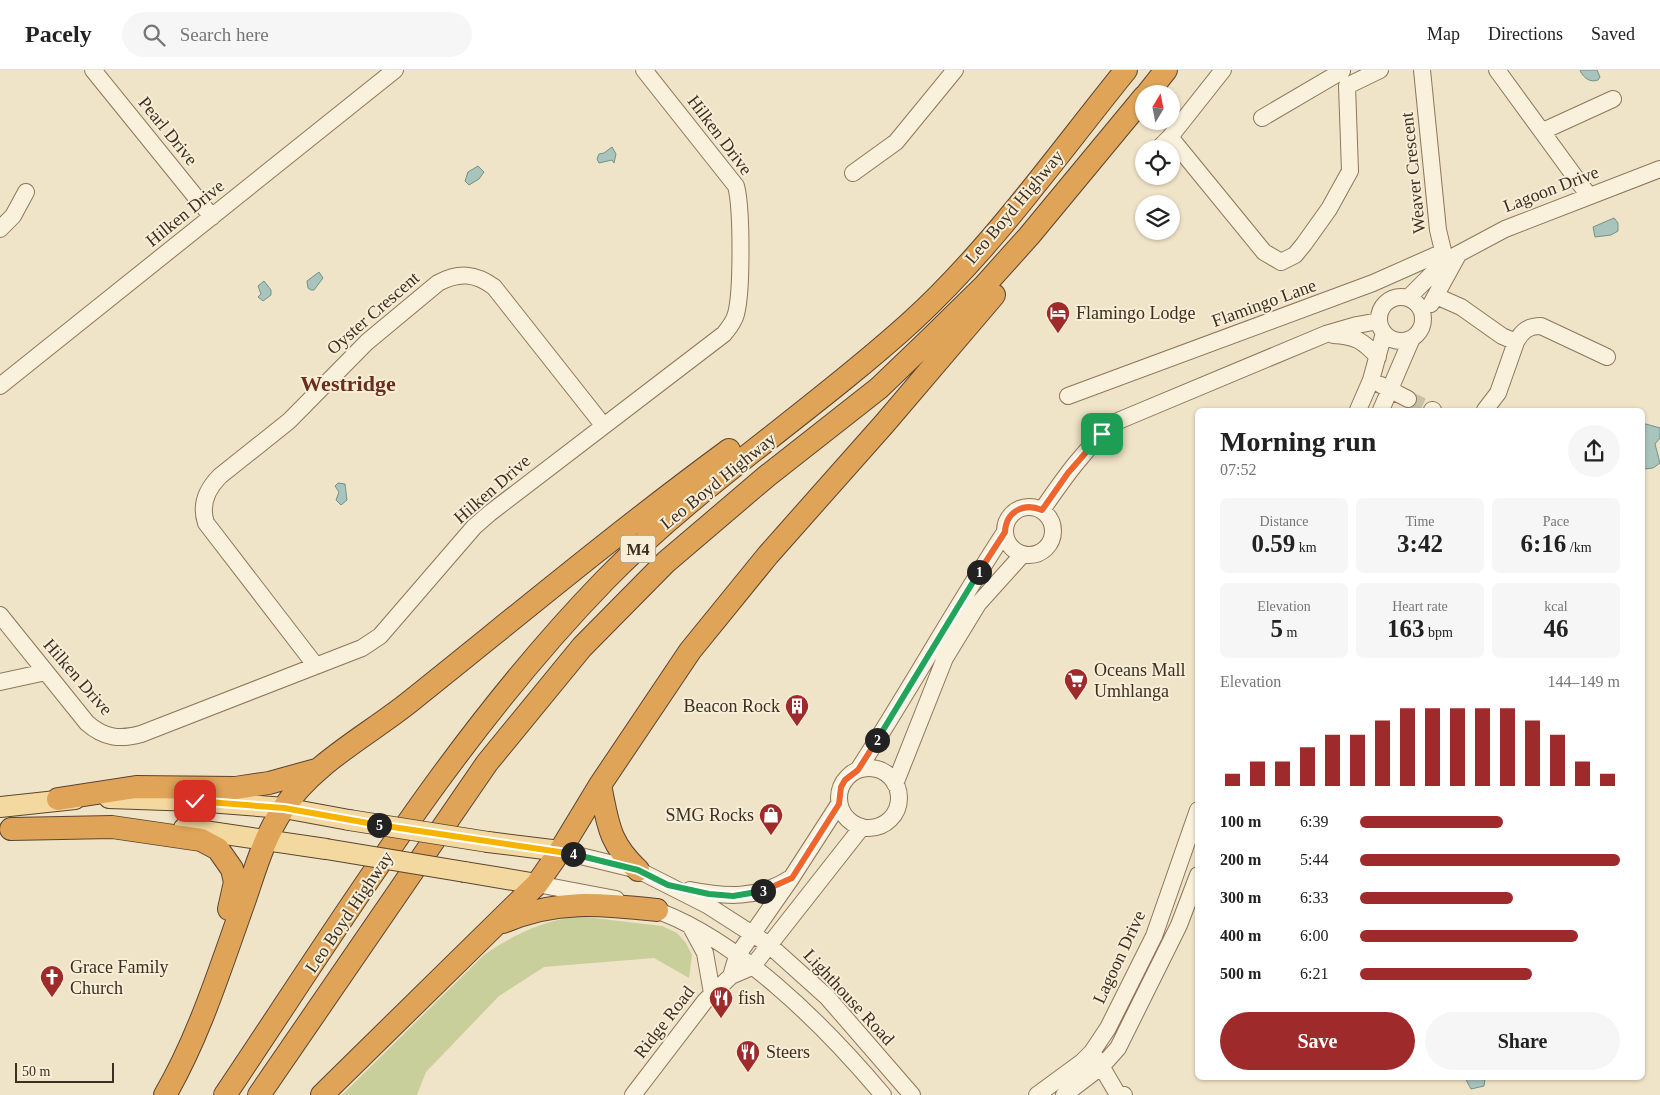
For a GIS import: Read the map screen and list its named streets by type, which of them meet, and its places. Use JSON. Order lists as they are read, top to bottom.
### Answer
{
  "streets": {
    "highway": ["Leo Boyd Highway", "M4"],
    "street": [
      "Pearl Drive",
      "Hilken Drive",
      "Weaver Crescent",
      "Lagoon Drive",
      "Flamingo Lane",
      "Oyster Crescent",
      "Lighthouse Road",
      "Ridge Road"
    ]
  },
  "crossings": [
    ["Pearl Drive", "Hilken Drive"],
    ["Hilken Drive", "Oyster Crescent"],
    ["Weaver Crescent", "Lagoon Drive"],
    ["Weaver Crescent", "Flamingo Lane"],
    ["Lagoon Drive", "Flamingo Lane"]
  ],
  "districts": ["Westridge"],
  "places": {
    "hotel": ["Flamingo Lodge"],
    "supermarket": ["Oceans Mall Umhlanga"],
    "building": ["Beacon Rock"],
    "shop": ["SMG Rocks"],
    "church": ["Grace Family Church"],
    "restaurant": ["fish", "Steers"]
  },
  "scale_bar": "50 m",
  "north": "top",
  "page": {
    "header": "Pacely",
    "search": "Search here",
    "nav": ["Map", "Directions", "Saved"],
    "heading": ["Morning run", "07:52"],
    "stats": [
      ["Distance", "0.59 km"],
      ["Time", "3:42"],
      ["Pace", "6:16 /km"],
      ["Elevation", "5 m"],
      ["Heart rate", "163 bpm"],
      ["kcal", "46"]
    ],
    "pins": [
      "1",
      "2",
      "5",
      "4",
      "3"
    ],
    "chart": ["Elevation", "144–149 m"],
    "list": [
      {
        "name": "100 m",
        "note": "6:39"
      },
      {
        "name": "200 m",
        "note": "5:44"
      },
      {
        "name": "300 m",
        "note": "6:33"
      },
      {
        "name": "400 m",
        "note": "6:00"
      },
      {
        "name": "500 m",
        "note": "6:21"
      }
    ],
    "buttons": ["Save", "Share"],
    "scale": "50 m"
  }
}
